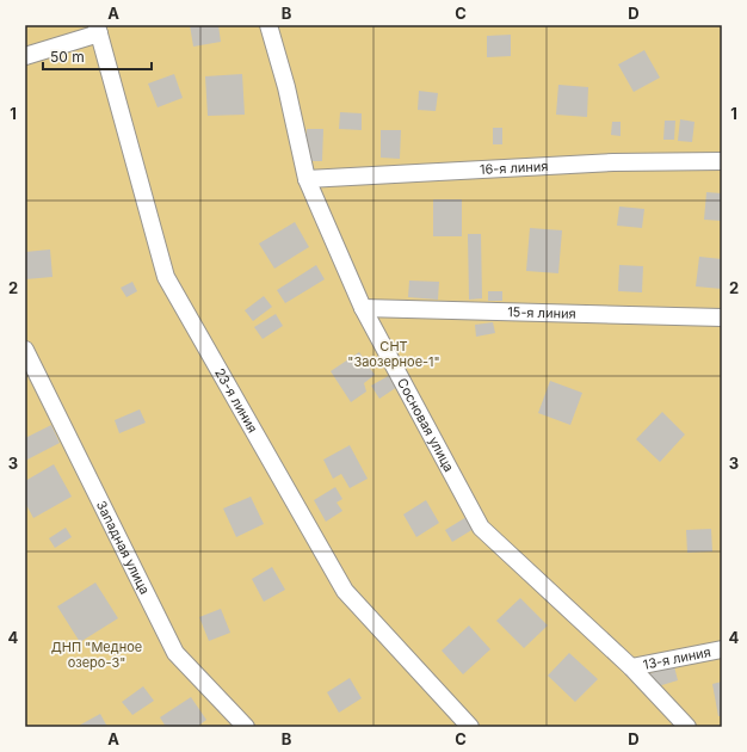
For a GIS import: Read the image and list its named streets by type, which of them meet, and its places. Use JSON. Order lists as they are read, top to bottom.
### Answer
{
  "streets": {
    "street": [
      "16-я линия",
      "15-я линия",
      "23-я линия",
      "Сосновая улица",
      "Западная улица",
      "13-я линия"
    ]
  },
  "crossings": [
    ["16-я линия", "Сосновая улица"],
    ["15-я линия", "Сосновая улица"],
    ["Сосновая улица", "13-я линия"]
  ],
  "parks": ["СНТ \"Заозерное-1\"", "ДНП \"Медное озеро-3\""],
  "scale_bar": "50 m",
  "grid": {
    "columns": [
      "A",
      "B",
      "C",
      "D"
    ],
    "rows": [
      "1",
      "2",
      "3",
      "4"
    ]
  }
}
